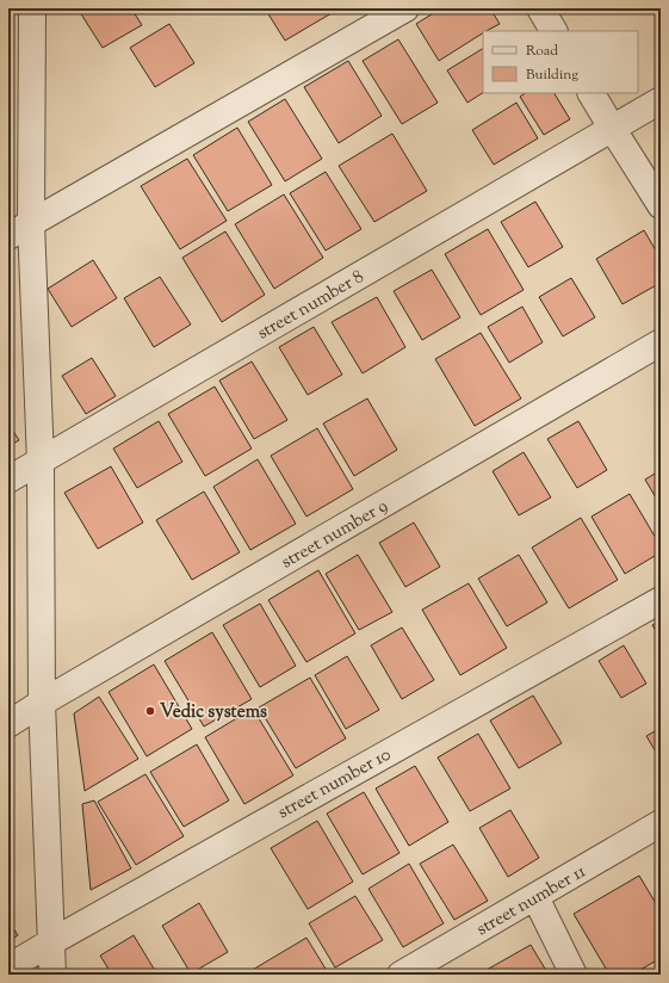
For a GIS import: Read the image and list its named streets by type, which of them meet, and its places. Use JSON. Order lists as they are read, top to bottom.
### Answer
{
  "streets": {
    "street": [
      "street number 8",
      "street number 9",
      "street number 10",
      "street number 11"
    ]
  },
  "places": ["Vedic systems"],
  "legend": ["Road", "Building"]
}
